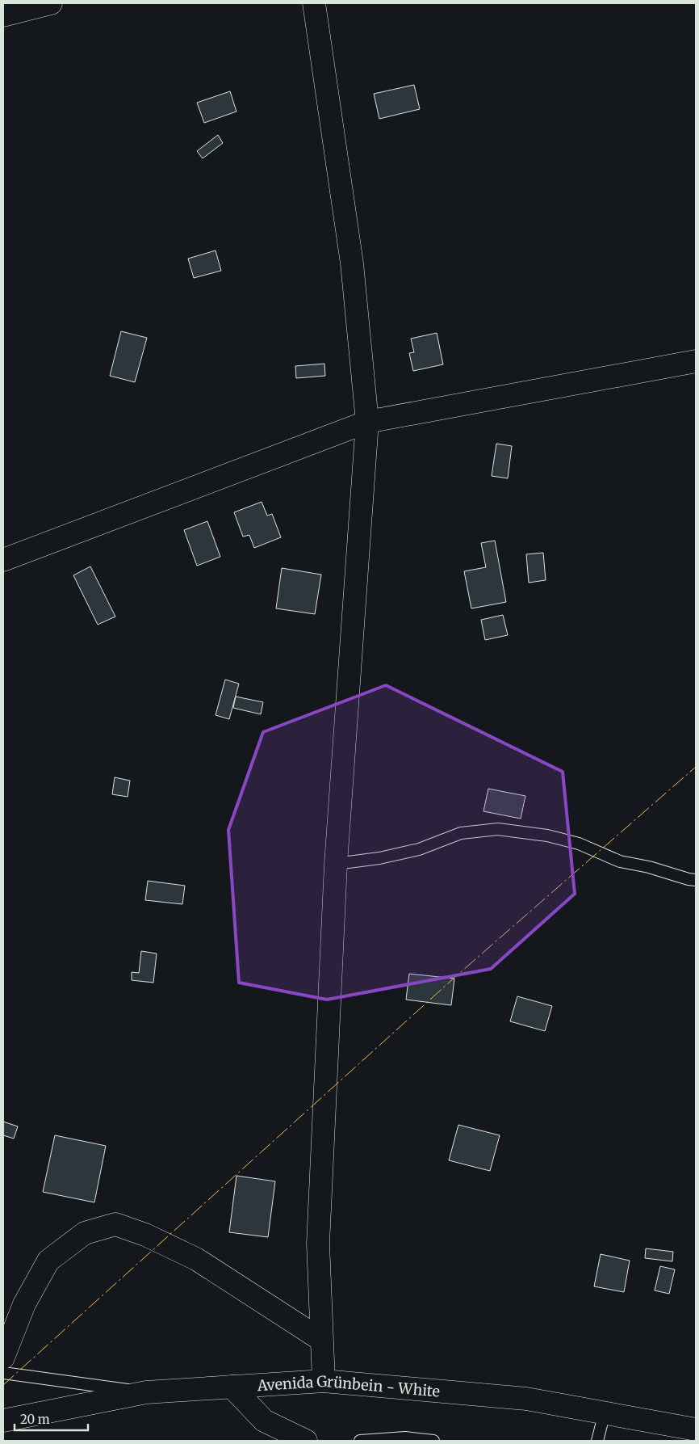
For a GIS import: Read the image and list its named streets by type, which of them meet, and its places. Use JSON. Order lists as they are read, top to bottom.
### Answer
{
  "streets": {
    "main road": ["Avenida Grünbein - White"]
  },
  "scale_bar": "20 m"
}
